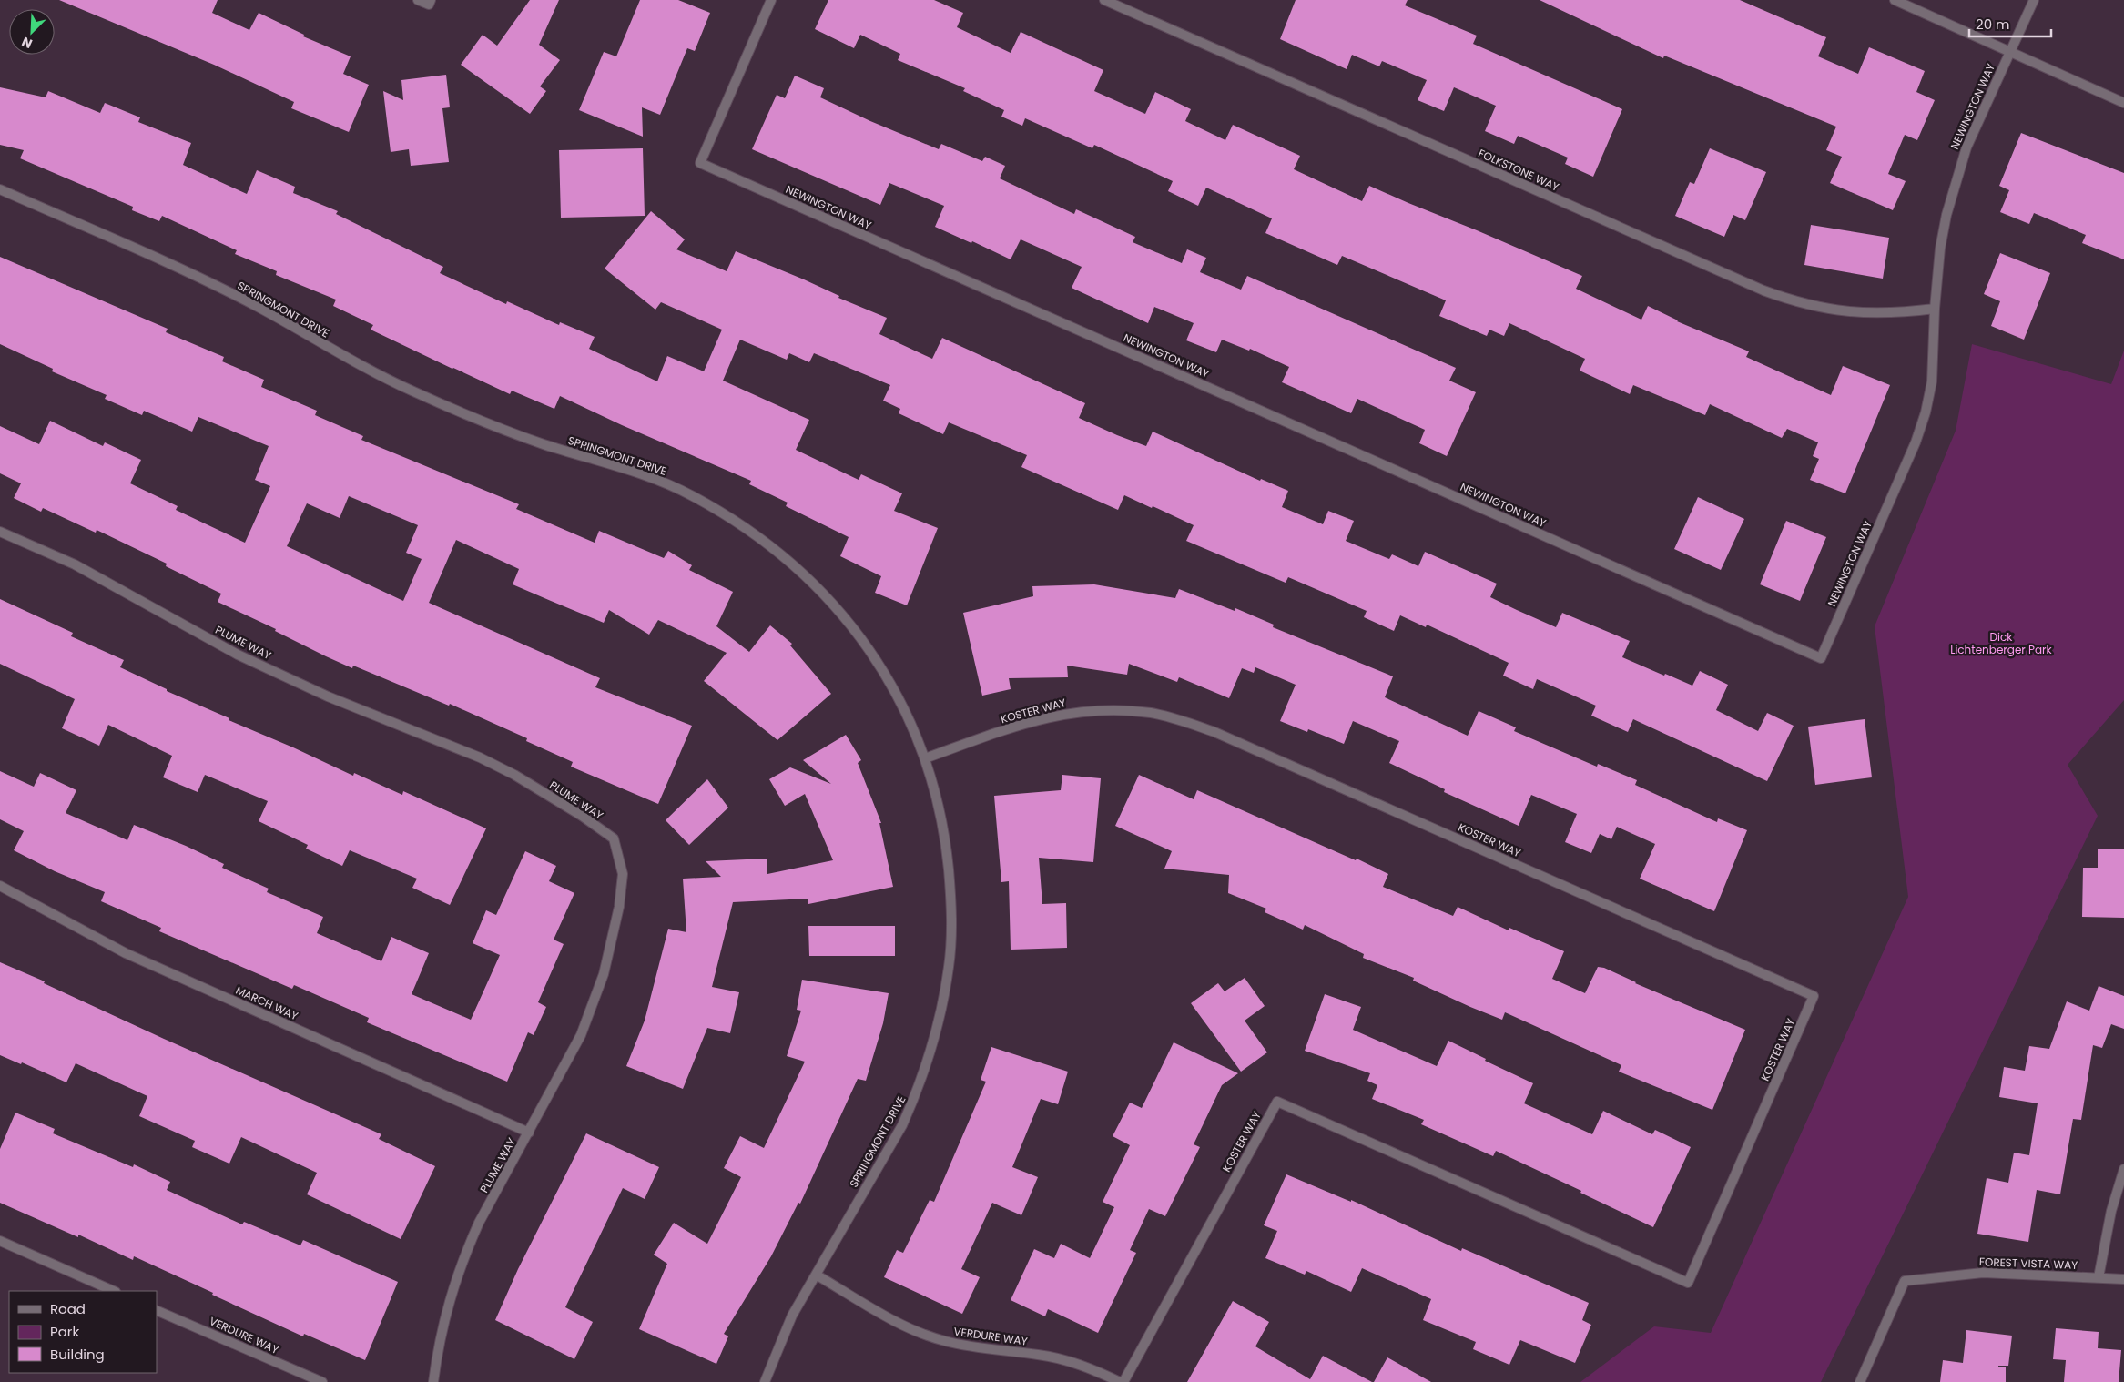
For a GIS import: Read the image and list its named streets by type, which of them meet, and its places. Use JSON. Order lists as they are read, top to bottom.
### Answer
{
  "streets": {
    "street": [
      "NEWINGTON WAY",
      "FOLKSTONE WAY",
      "SPRINGMONT DRIVE",
      "PLUME WAY",
      "KOSTER WAY",
      "MARCH WAY",
      "FOREST VISTA WAY",
      "VERDURE WAY"
    ]
  },
  "crossings": [
    ["NEWINGTON WAY", "FOLKSTONE WAY"],
    ["SPRINGMONT DRIVE", "KOSTER WAY"],
    ["SPRINGMONT DRIVE", "VERDURE WAY"],
    ["PLUME WAY", "MARCH WAY"],
    ["KOSTER WAY", "VERDURE WAY"]
  ],
  "parks": ["Dick Lichtenberger Park"],
  "legend": ["Road", "Park", "Building"],
  "scale_bar": "20 m",
  "north": "bottom left"
}
